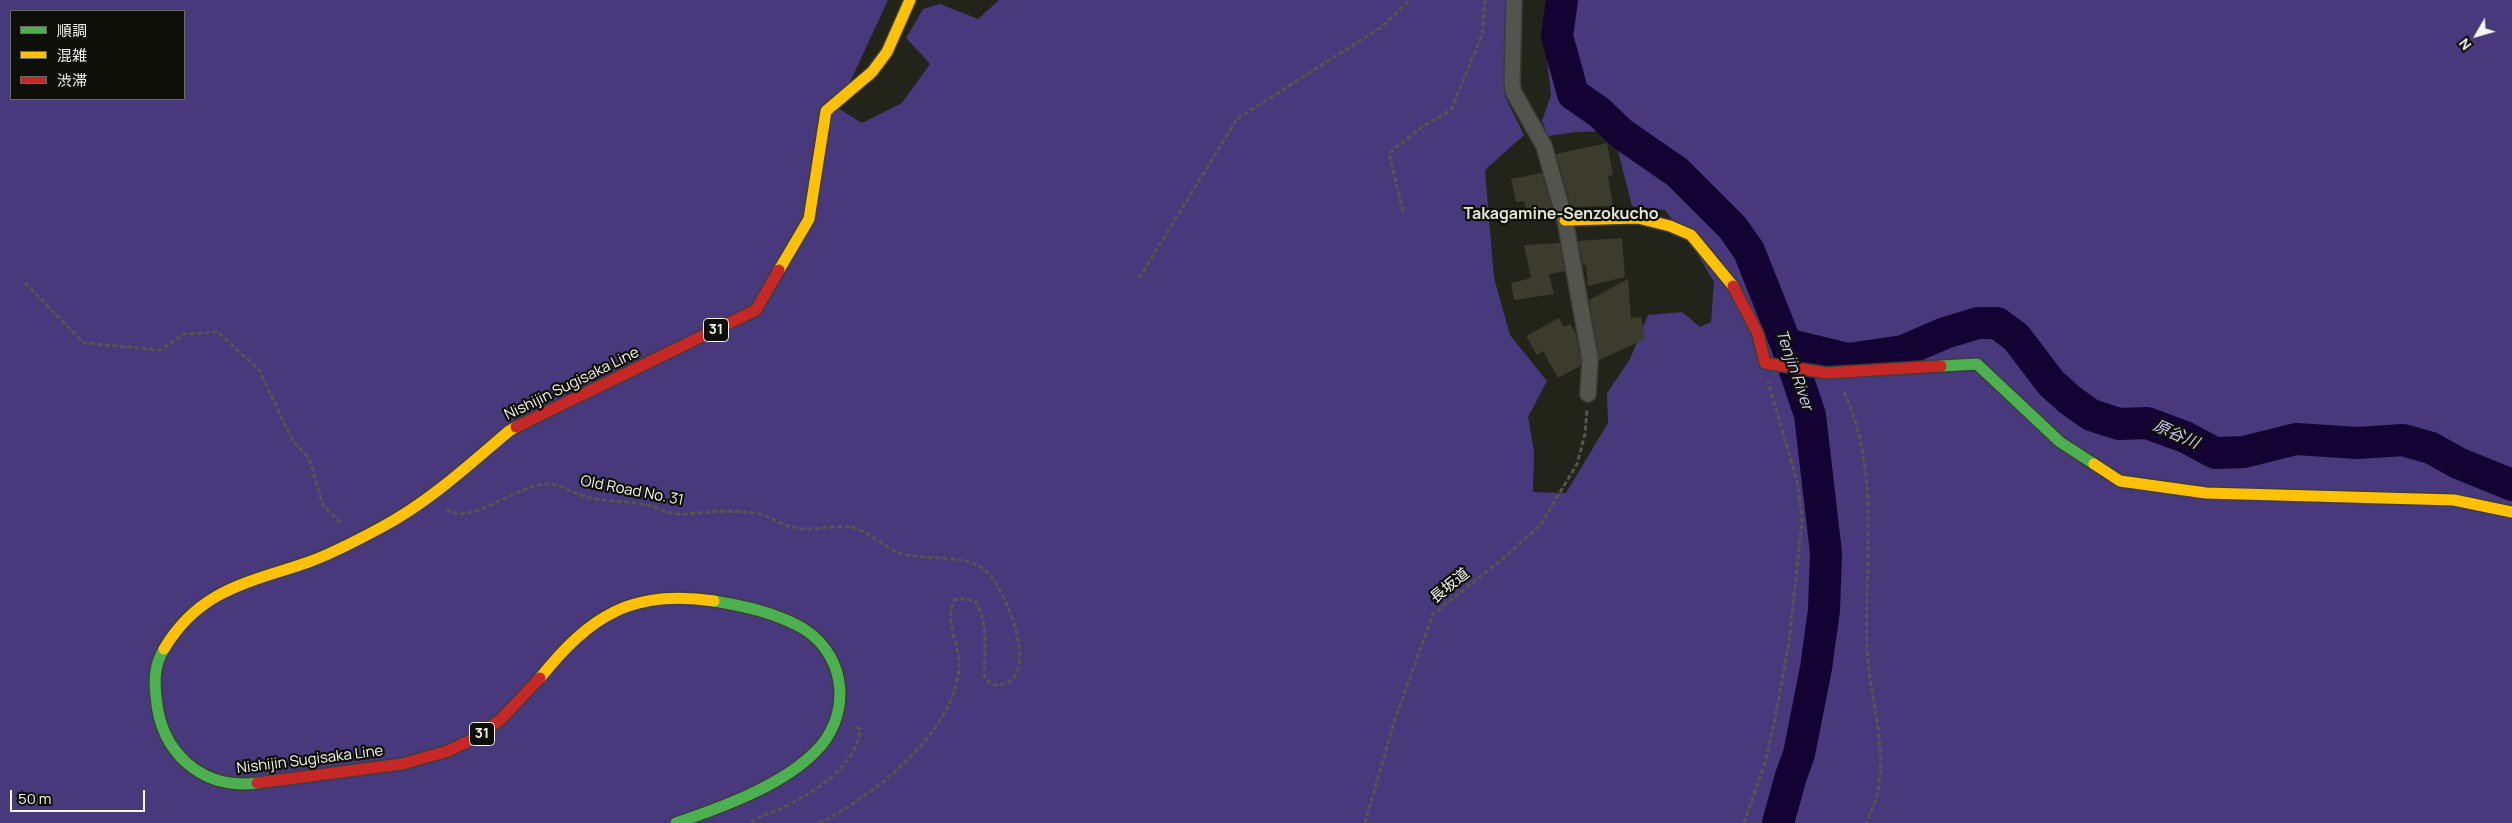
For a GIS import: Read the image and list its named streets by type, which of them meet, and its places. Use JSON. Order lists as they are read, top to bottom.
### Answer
{
  "streets": {
    "main road": ["31", "Nishijin Sugisaka Line"],
    "path": ["Old Road No. 31", "長坂道"]
  },
  "crossings": [
    ["Nishijin Sugisaka Line", "Old Road No. 31"]
  ],
  "districts": ["Takagamine-Senzokucho"],
  "water": ["Tenjin River", "原谷川"],
  "legend": ["順調", "混雑", "渋滞"],
  "scale_bar": "50 m",
  "north": "bottom left"
}
